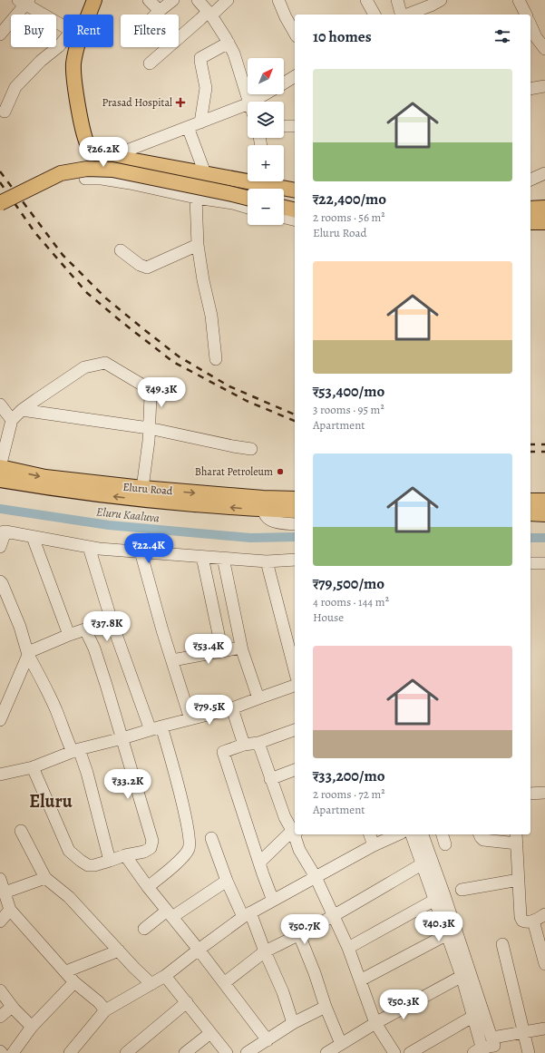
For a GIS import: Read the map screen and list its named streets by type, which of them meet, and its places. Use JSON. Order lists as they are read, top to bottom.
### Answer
{
  "streets": {
    "main road": ["Eluru Road"]
  },
  "districts": ["Eluru"],
  "water": ["Eluru Kaaluva"],
  "places": {
    "health": ["Prasad Hospital"],
    "other": ["Bharat Petroleum"]
  },
  "north": "top right",
  "page": {
    "chip": ["Buy", "Rent", "Filters"],
    "heading": "10 homes",
    "map_buttons": ["+", "−"],
    "list": [
      {
        "name": "₹22,400/mo",
        "note": "2 rooms · 56 m² · Eluru Road"
      },
      {
        "name": "₹53,400/mo",
        "note": "3 rooms · 95 m² · Apartment"
      },
      {
        "name": "₹79,500/mo",
        "note": "4 rooms · 144 m² · House"
      },
      {
        "name": "₹33,200/mo",
        "note": "2 rooms · 72 m² · Apartment"
      }
    ],
    "price": [
      "₹26.2K",
      "₹49.3K",
      "₹22.4K",
      "₹37.8K",
      "₹53.4K",
      "₹79.5K",
      "₹33.2K",
      "₹40.3K",
      "₹50.7K",
      "₹50.3K"
    ]
  }
}
